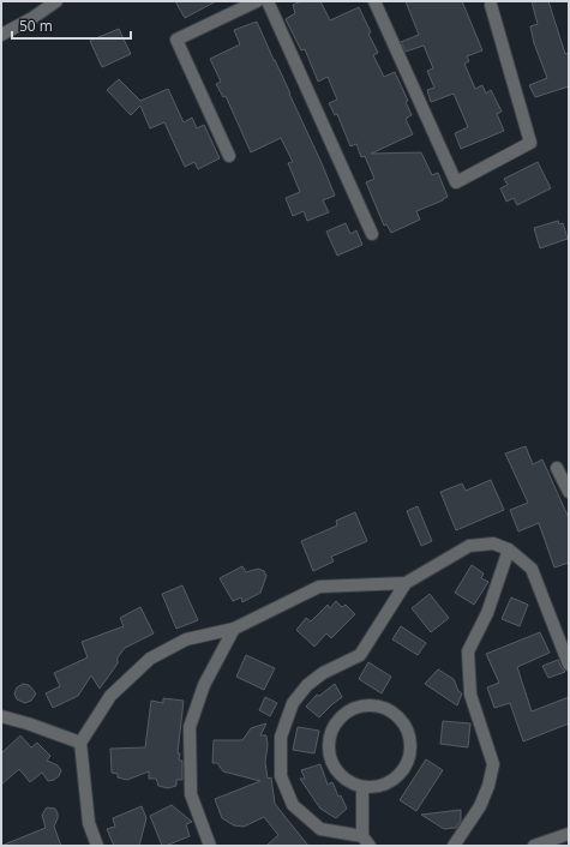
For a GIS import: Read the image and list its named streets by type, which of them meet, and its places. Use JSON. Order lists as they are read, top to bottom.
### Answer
{
  "scale_bar": "50 m"
}
